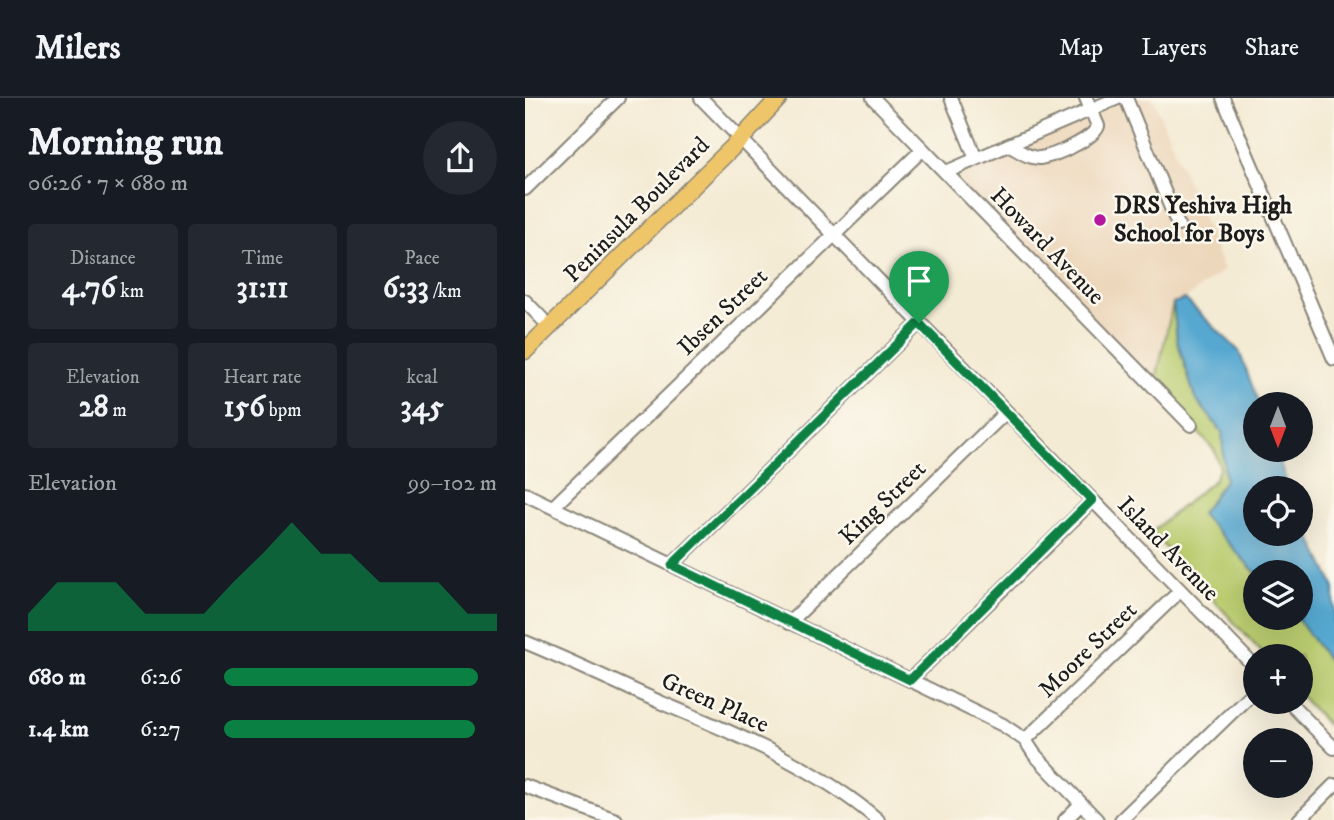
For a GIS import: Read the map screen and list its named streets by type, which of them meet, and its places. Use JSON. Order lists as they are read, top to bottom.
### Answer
{
  "streets": {
    "main road": ["Peninsula Boulevard"],
    "street": [
      "Howard Avenue",
      "Ibsen Street",
      "King Street",
      "Island Avenue",
      "Moore Street",
      "Green Place"
    ]
  },
  "crossings": [
    ["Peninsula Boulevard", "Island Avenue"],
    ["Howard Avenue", "Ibsen Street"],
    ["Ibsen Street", "Island Avenue"],
    ["King Street", "Island Avenue"],
    ["Island Avenue", "Moore Street"]
  ],
  "places": ["DRS Yeshiva High School for Boys"],
  "north": "bottom",
  "page": {
    "header": "Milers",
    "nav": ["Map", "Layers", "Share"],
    "heading": ["Morning run", "06:26 · 7 × 680 m"],
    "stats": [
      ["Distance", "4.76 km"],
      ["Time", "31:11"],
      ["Pace", "6:33 /km"],
      ["Elevation", "28 m"],
      ["Heart rate", "156 bpm"],
      ["kcal", "345"]
    ],
    "map_buttons": ["+", "−"],
    "chart": ["Elevation", "99–102 m"],
    "list": [
      {
        "name": "680 m",
        "note": "6:26"
      },
      {
        "name": "1.4 km",
        "note": "6:27"
      }
    ]
  }
}
